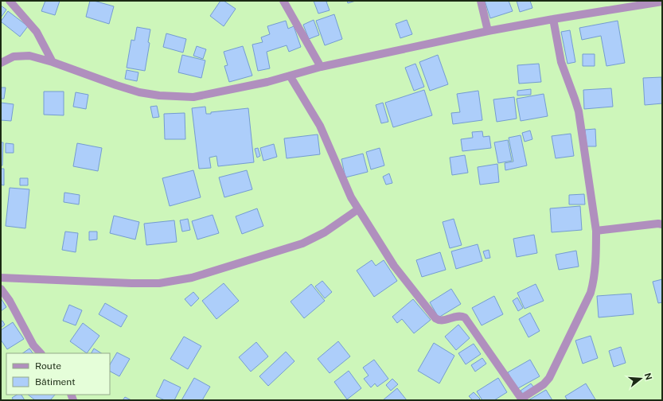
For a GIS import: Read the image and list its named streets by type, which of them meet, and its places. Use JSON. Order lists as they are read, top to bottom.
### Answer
{
  "legend": ["Route", "Bâtiment"],
  "north": "right"
}
